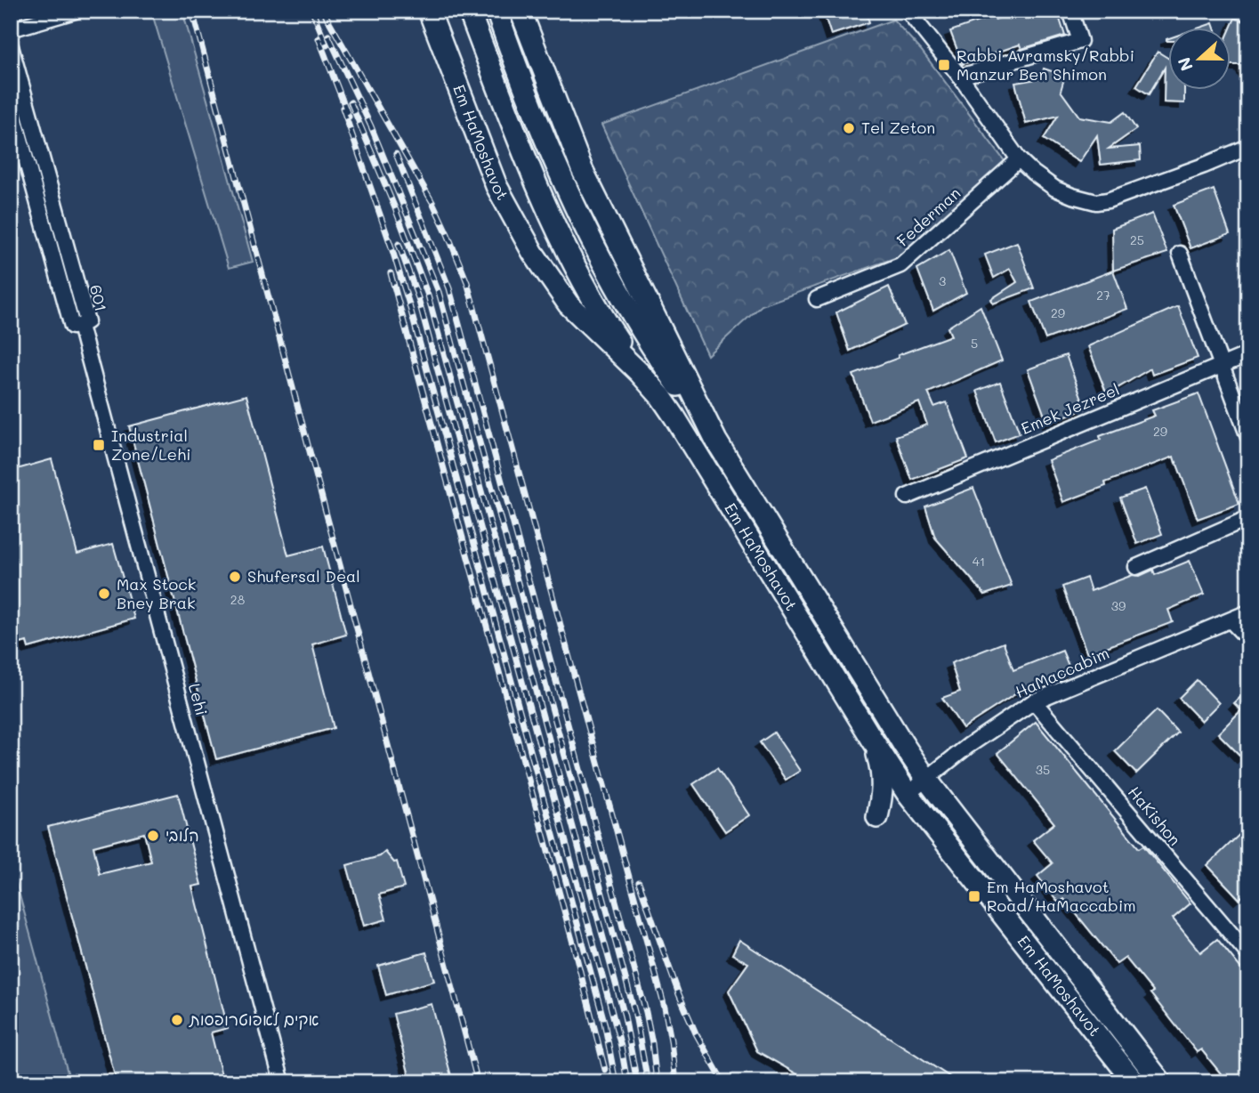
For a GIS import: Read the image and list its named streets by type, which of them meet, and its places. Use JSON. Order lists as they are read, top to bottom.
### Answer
{
  "streets": {
    "main road": ["Em HaMoshavot"],
    "street": [
      "Federman",
      "601",
      "Emek Jezreel",
      "HaMaccabim",
      "Lehi",
      "HaKishon"
    ]
  },
  "crossings": [
    ["Em HaMoshavot", "HaMaccabim"],
    ["601", "Lehi"],
    ["HaMaccabim", "HaKishon"]
  ],
  "places": {
    "transit": ["Rabbi Avramsky/Rabbi Manzur Ben Shimon", "Industrial Zone/Lehi", "Em HaMoshavot Road/HaMaccabim"],
    "other": [
      "Tel Zeton",
      "Shufersal Deal",
      "Max Stock Bney Brak",
      "הלובי",
      "אקים לאפוטרופסות"
    ]
  },
  "house_numbers": [
    "25",
    "3",
    "27",
    "29",
    "5",
    "29",
    "41",
    "28",
    "39",
    "35"
  ],
  "north": "left"
}
